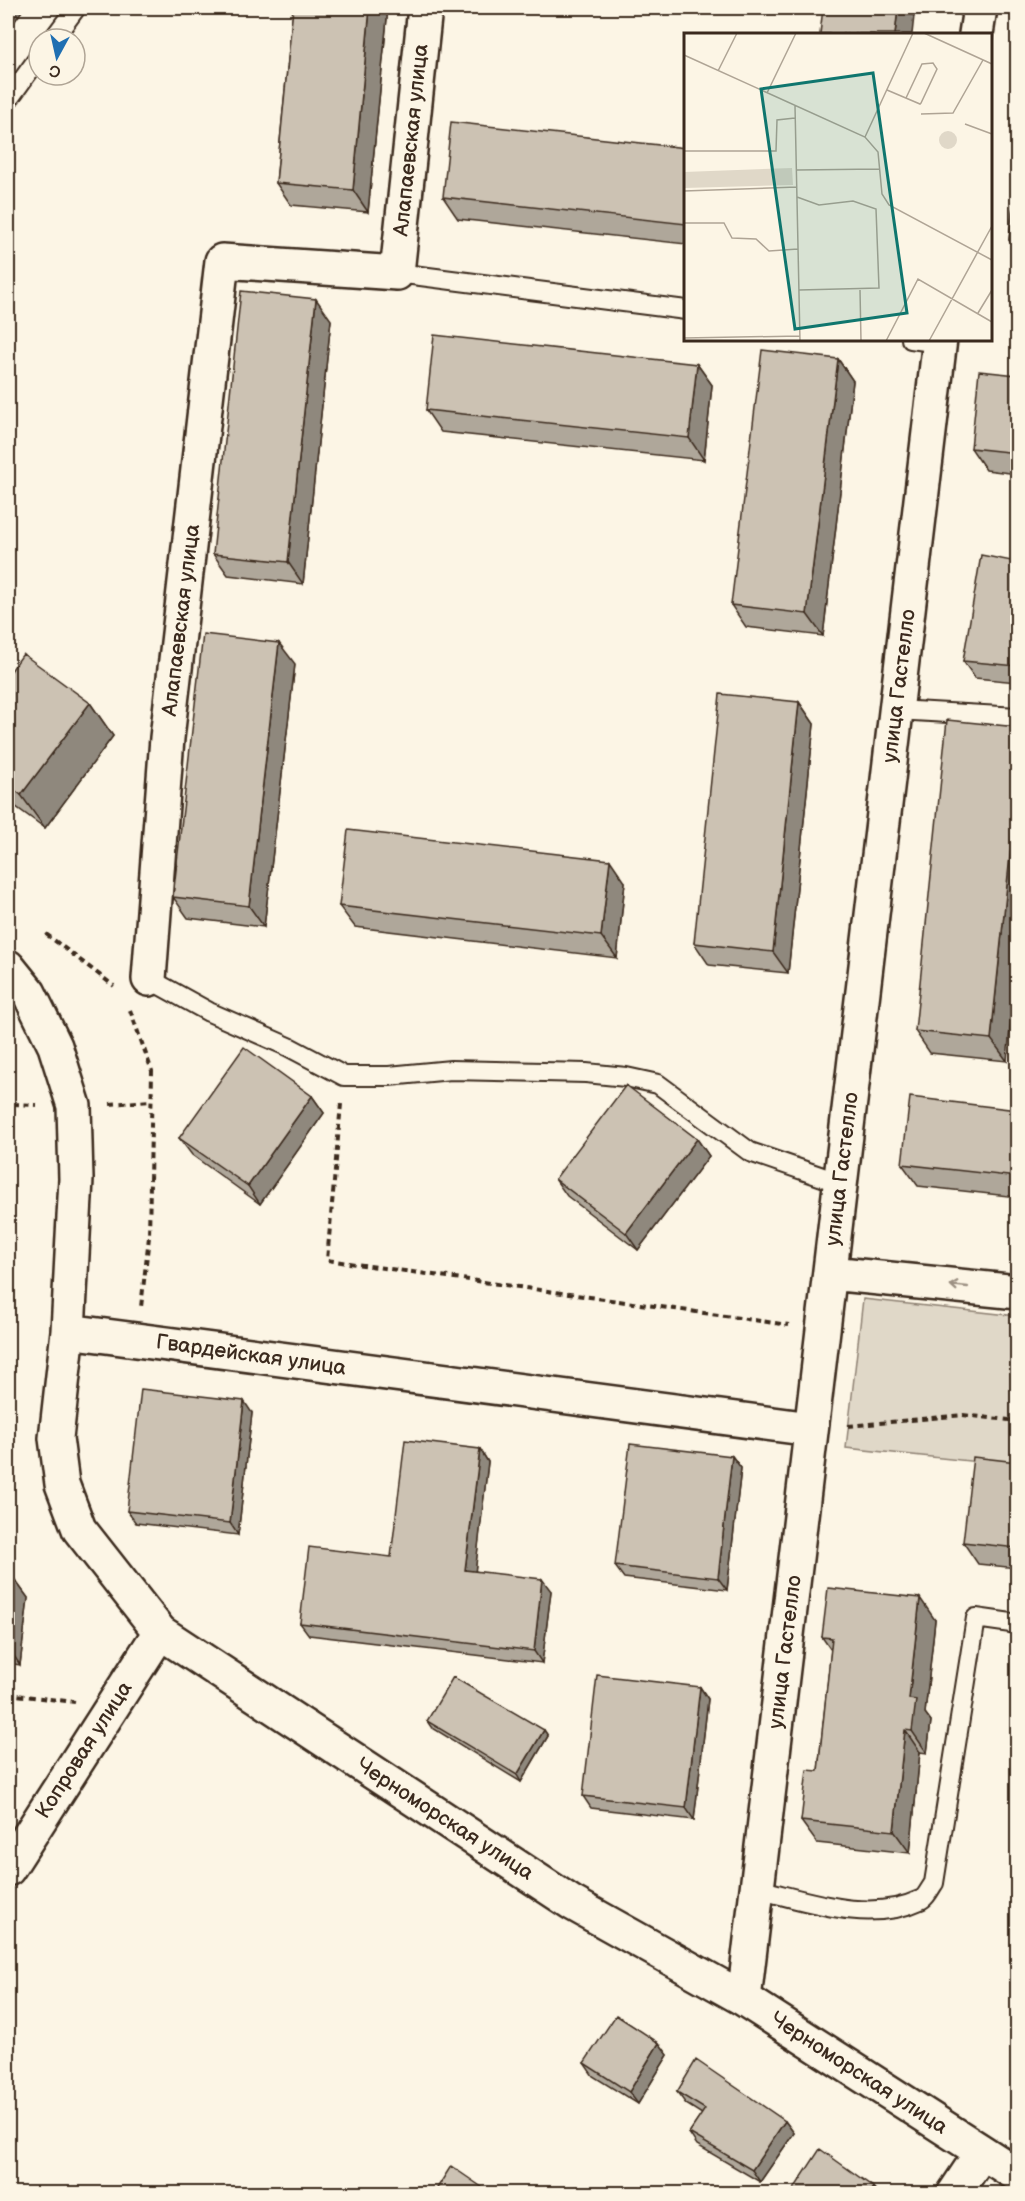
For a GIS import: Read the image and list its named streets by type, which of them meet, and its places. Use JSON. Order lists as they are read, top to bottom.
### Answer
{
  "streets": {
    "street": [
      "Алапаевская улица",
      "улица Гастелло",
      "Гвардейская улица",
      "Копровая улица",
      "Черноморская улица"
    ]
  },
  "crossings": [
    ["улица Гастелло", "Гвардейская улица"],
    ["улица Гастелло", "Черноморская улица"],
    ["Гвардейская улица", "Черноморская улица"],
    ["Копровая улица", "Черноморская улица"]
  ],
  "north": "bottom"
}
